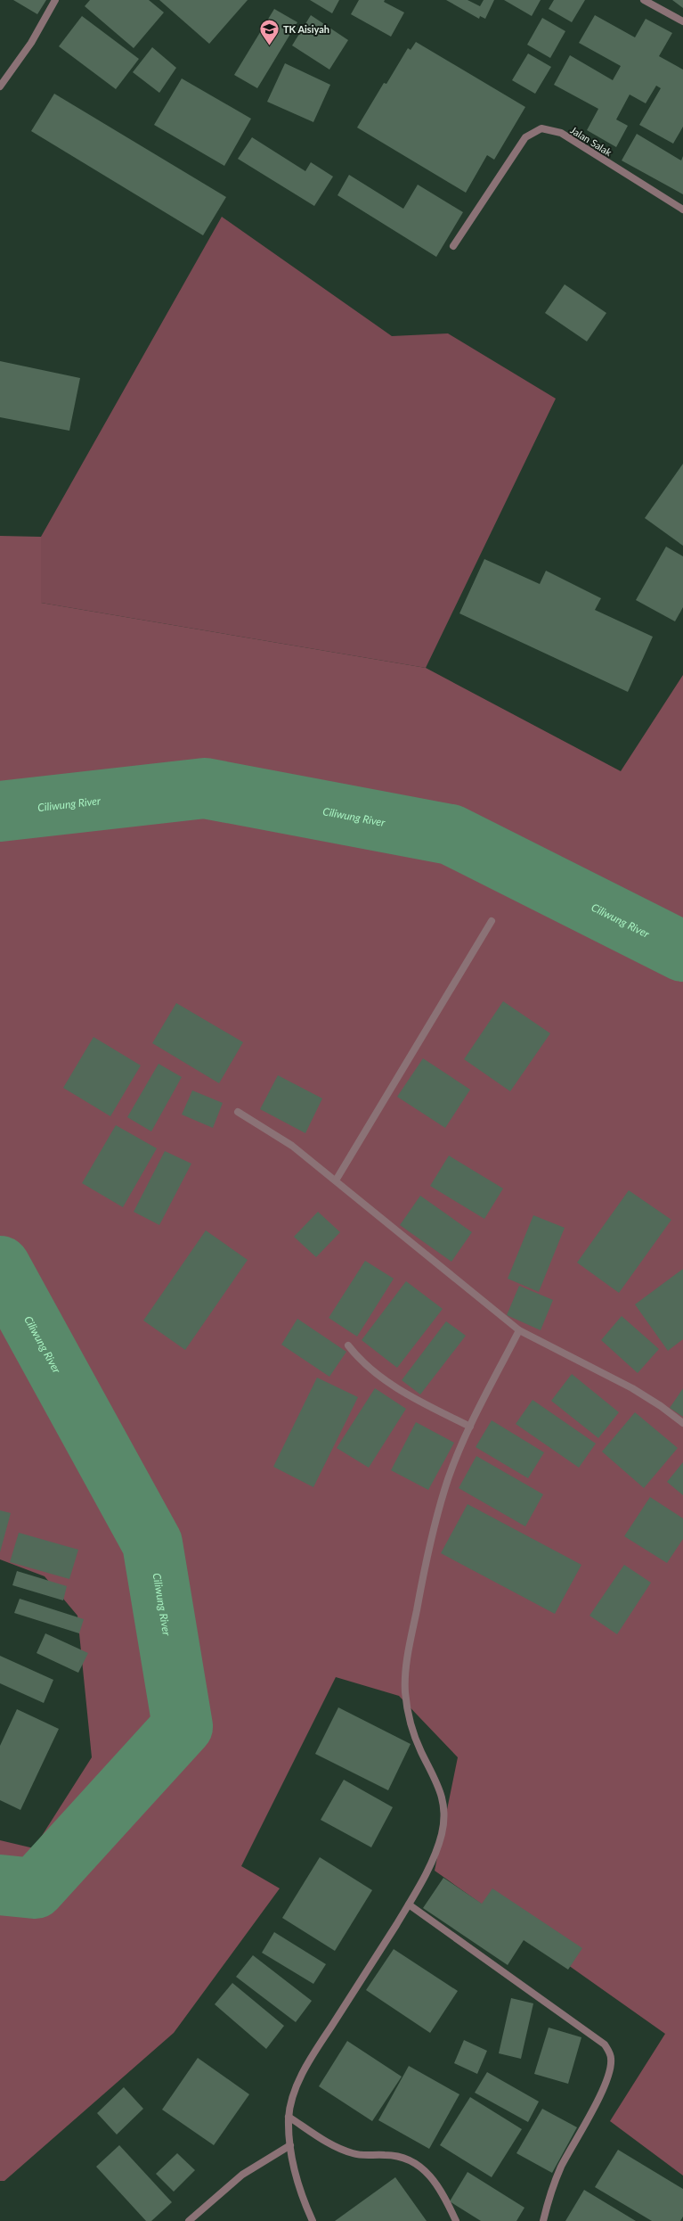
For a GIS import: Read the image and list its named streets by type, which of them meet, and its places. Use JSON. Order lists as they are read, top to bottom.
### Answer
{
  "streets": {
    "street": ["Jalan Salak"]
  },
  "water": ["Ciliwung River"],
  "places": {
    "school or university": ["TK Aisiyah"]
  }
}
